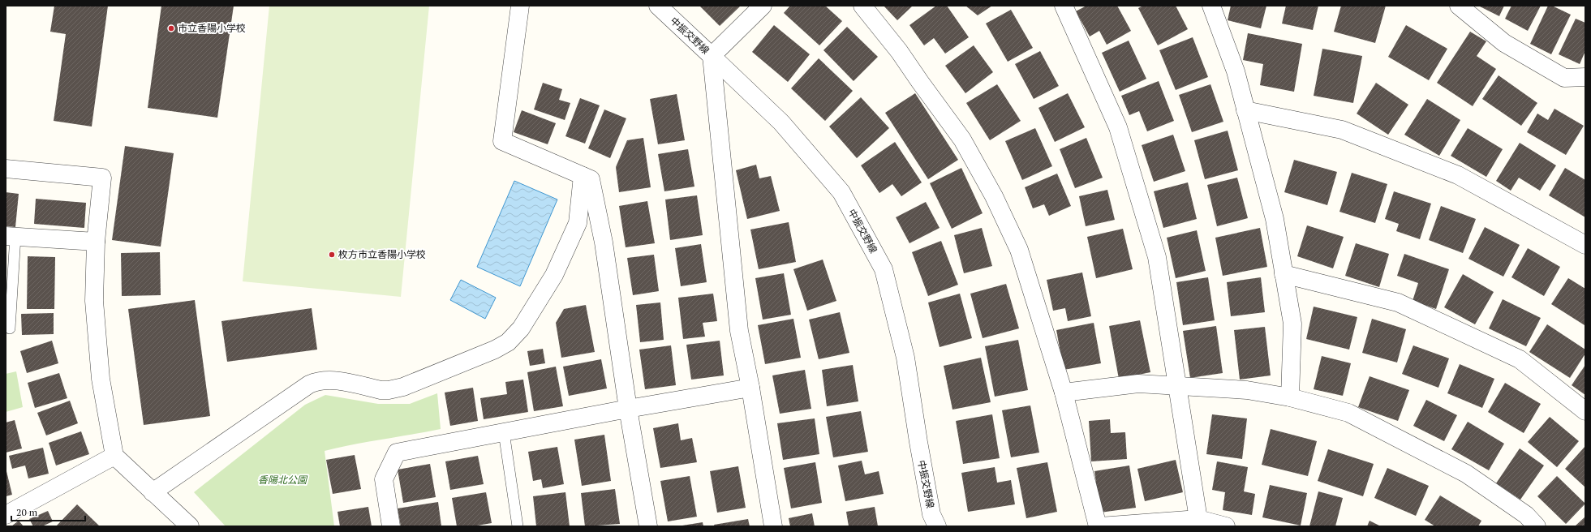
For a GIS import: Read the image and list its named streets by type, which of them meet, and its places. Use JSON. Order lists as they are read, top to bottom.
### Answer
{
  "streets": {
    "street": ["中振交野線"]
  },
  "parks": ["香陽北公園"],
  "places": ["市立香陽小学校", "枚方市立香陽小学校"],
  "scale_bar": "20 m"
}
